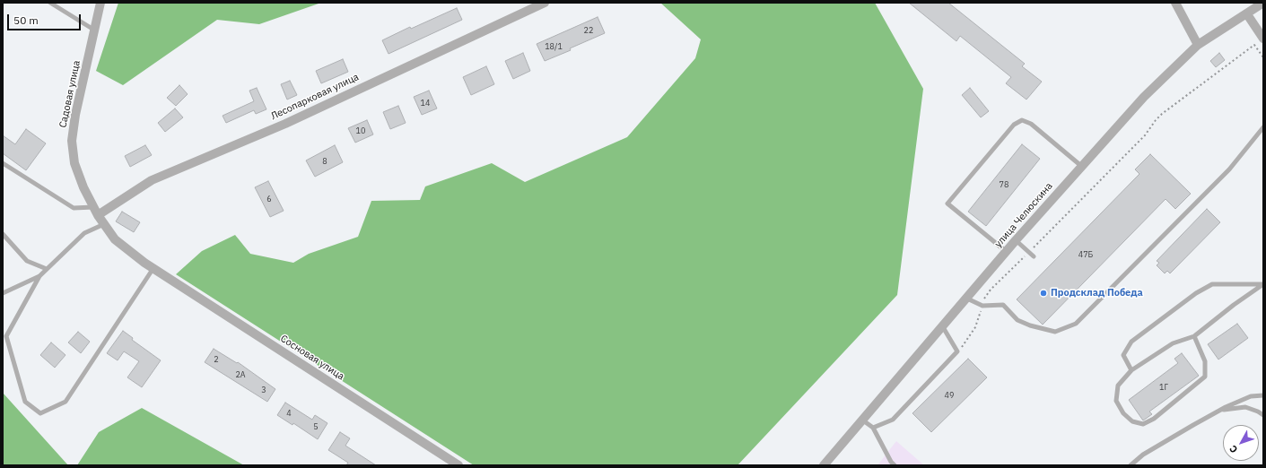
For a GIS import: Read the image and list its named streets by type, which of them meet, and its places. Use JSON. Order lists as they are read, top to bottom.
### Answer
{
  "streets": {
    "street": [
      "Садовая улица",
      "Лесопарковая улица",
      "улица Челюскина",
      "Сосновая улица"
    ]
  },
  "crossings": [
    ["Садовая улица", "Лесопарковая улица"],
    ["Садовая улица", "Сосновая улица"]
  ],
  "places": ["Продсклад Победа"],
  "house_numbers": [
    "22",
    "18/1",
    "14",
    "10",
    "8",
    "78",
    "6",
    "47Б",
    "2",
    "2А",
    "1Г",
    "3",
    "49",
    "4",
    "5"
  ],
  "scale_bar": "50 m",
  "north": "bottom left"
}
